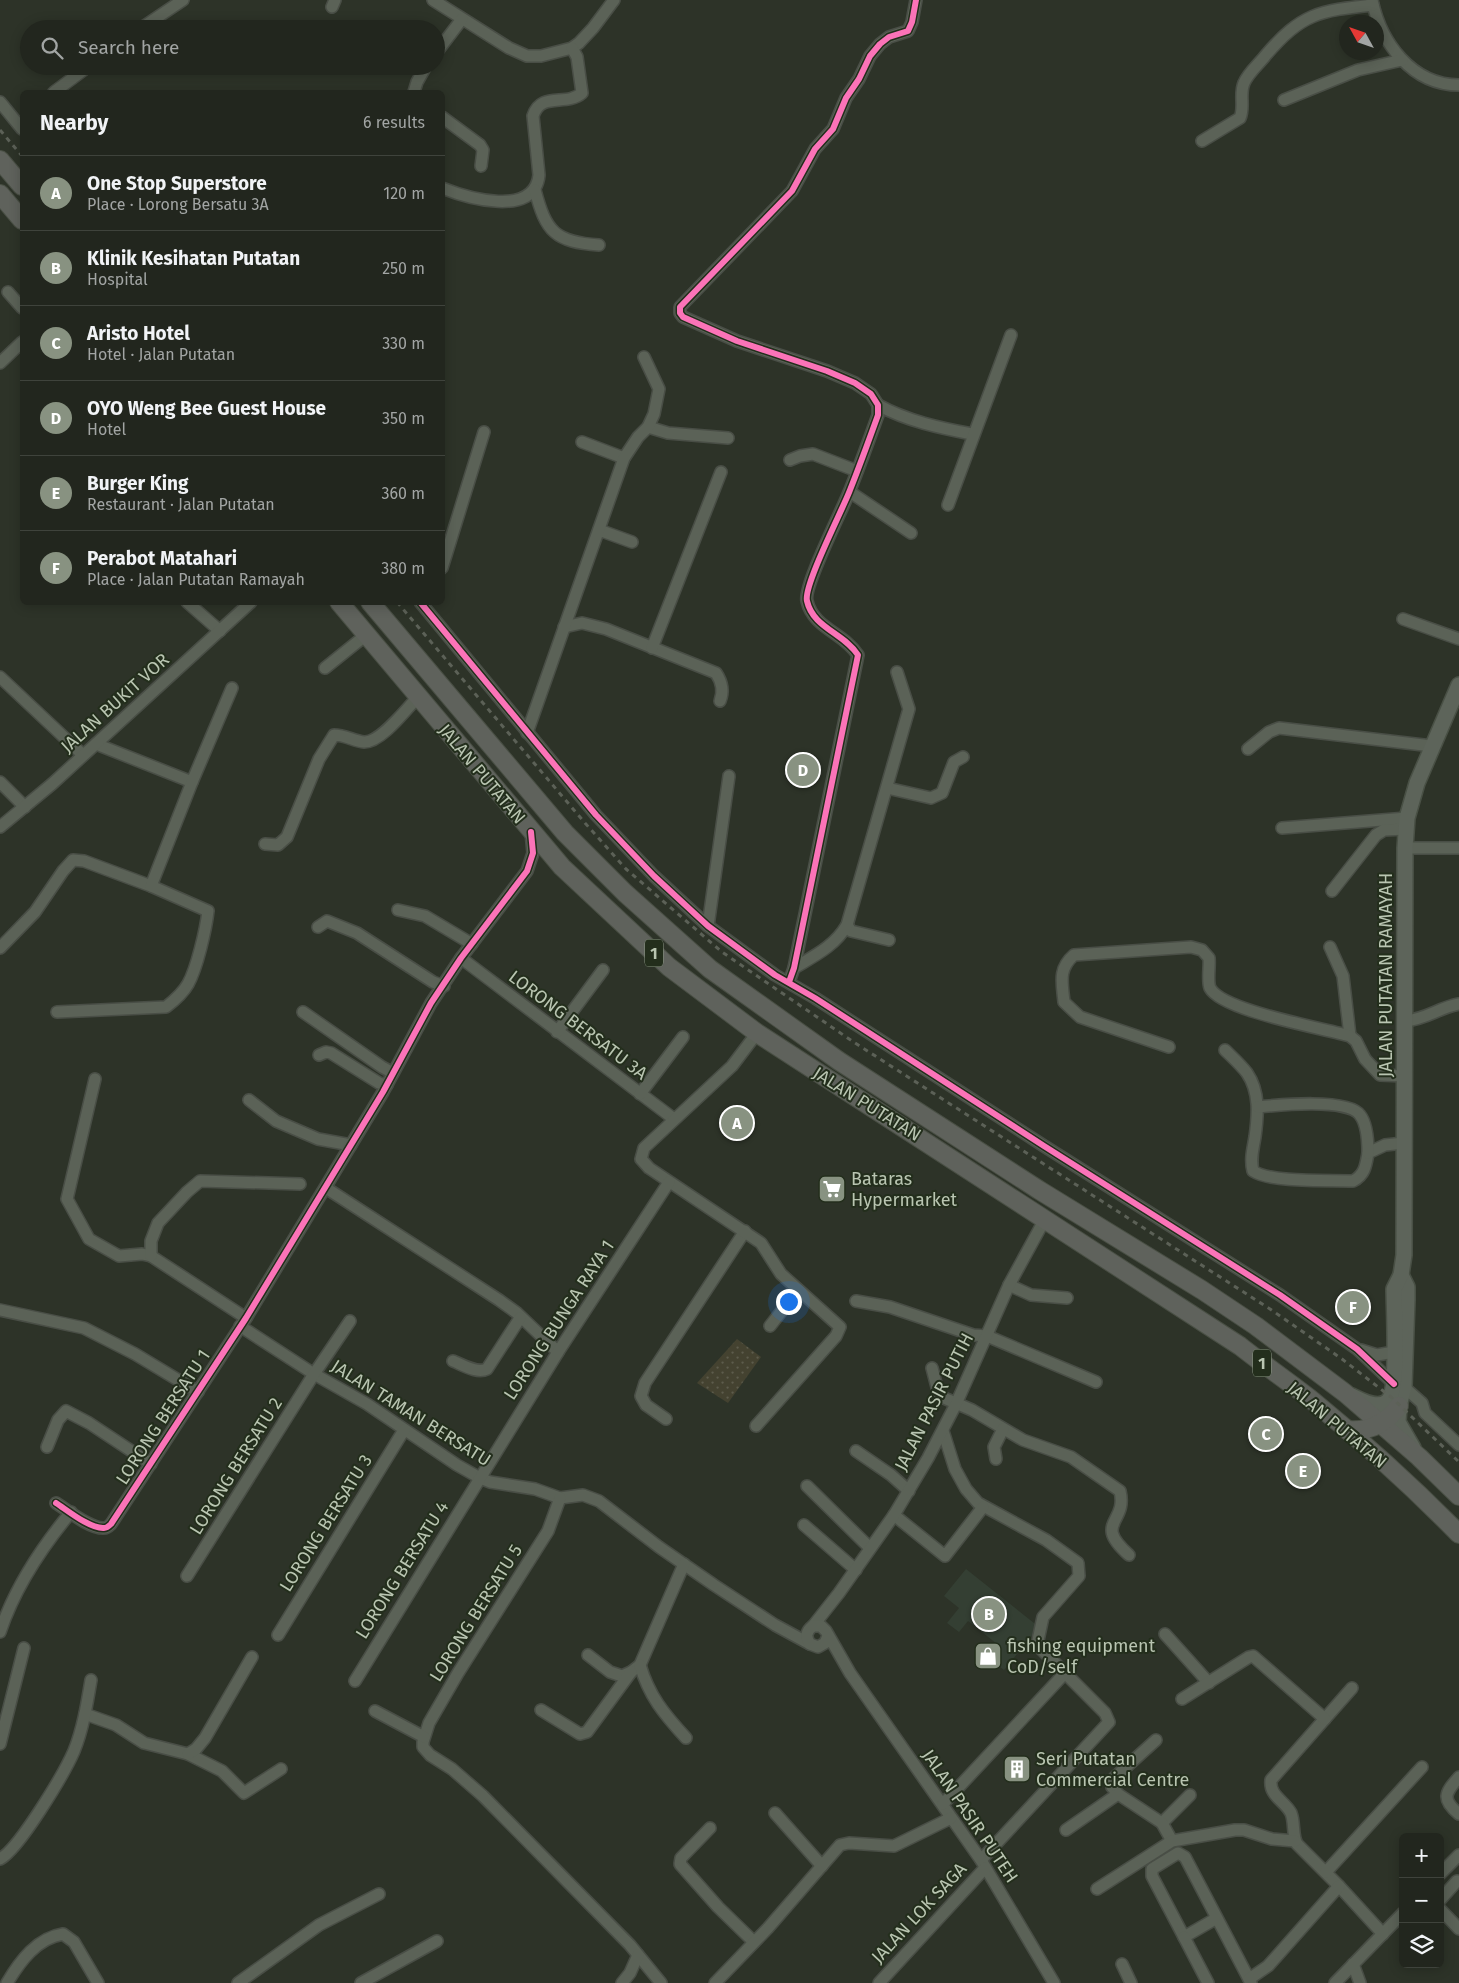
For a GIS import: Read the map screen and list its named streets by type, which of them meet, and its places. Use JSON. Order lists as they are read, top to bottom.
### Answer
{
  "streets": {
    "highway": ["JALAN PUTATAN", "1"],
    "main road": ["JALAN PUTATAN RAMAYAH"],
    "street": [
      "JALAN BUKIT VOR",
      "LORONG BERSATU 3A",
      "LORONG BUNGA RAYA 1",
      "JALAN PASIR PUTIH",
      "JALAN TAMAN BERSATU",
      "LORONG BERSATU 1",
      "LORONG BERSATU 2",
      "LORONG BERSATU 3",
      "LORONG BERSATU 4",
      "LORONG BERSATU 5",
      "JALAN PASIR PUTEH",
      "JALAN LOK SAGA"
    ]
  },
  "crossings": [
    ["JALAN PUTATAN", "JALAN PUTATAN RAMAYAH"],
    ["JALAN PUTATAN", "JALAN PASIR PUTIH"],
    ["LORONG BERSATU 3A", "LORONG BERSATU 1"],
    ["LORONG BUNGA RAYA 1", "JALAN TAMAN BERSATU"],
    ["LORONG BUNGA RAYA 1", "LORONG BERSATU 4"],
    ["JALAN PASIR PUTIH", "JALAN TAMAN BERSATU"],
    ["JALAN PASIR PUTIH", "JALAN PASIR PUTEH"],
    ["JALAN TAMAN BERSATU", "LORONG BERSATU 1"],
    ["JALAN TAMAN BERSATU", "LORONG BERSATU 2"],
    ["JALAN TAMAN BERSATU", "LORONG BERSATU 3"],
    ["JALAN TAMAN BERSATU", "LORONG BERSATU 4"],
    ["JALAN TAMAN BERSATU", "LORONG BERSATU 5"],
    ["JALAN TAMAN BERSATU", "JALAN PASIR PUTEH"],
    ["JALAN PASIR PUTEH", "JALAN LOK SAGA"]
  ],
  "places": {
    "supermarket": ["Bataras Hypermarket"],
    "shop": ["fishing equipment CoD/self"],
    "building": ["Seri Putatan Commercial Centre"]
  },
  "north": "top left",
  "page": {
    "search": "Search here",
    "heading": ["Nearby", "6 results"],
    "list": [
      {
        "mark": "A",
        "name": "One Stop Superstore",
        "note": "Place · Lorong Bersatu 3A",
        "value": "120 m"
      },
      {
        "mark": "B",
        "name": "Klinik Kesihatan Putatan",
        "note": "Hospital",
        "value": "250 m"
      },
      {
        "mark": "C",
        "name": "Aristo Hotel",
        "note": "Hotel · Jalan Putatan",
        "value": "330 m"
      },
      {
        "mark": "D",
        "name": "OYO Weng Bee Guest House",
        "note": "Hotel",
        "value": "350 m"
      },
      {
        "mark": "E",
        "name": "Burger King",
        "note": "Restaurant · Jalan Putatan",
        "value": "360 m"
      },
      {
        "mark": "F",
        "name": "Perabot Matahari",
        "note": "Place · Jalan Putatan Ramayah",
        "value": "380 m"
      }
    ],
    "pins": [
      "D",
      "A",
      "F",
      "C",
      "E",
      "B"
    ],
    "map_buttons": ["+", "−"]
  }
}
